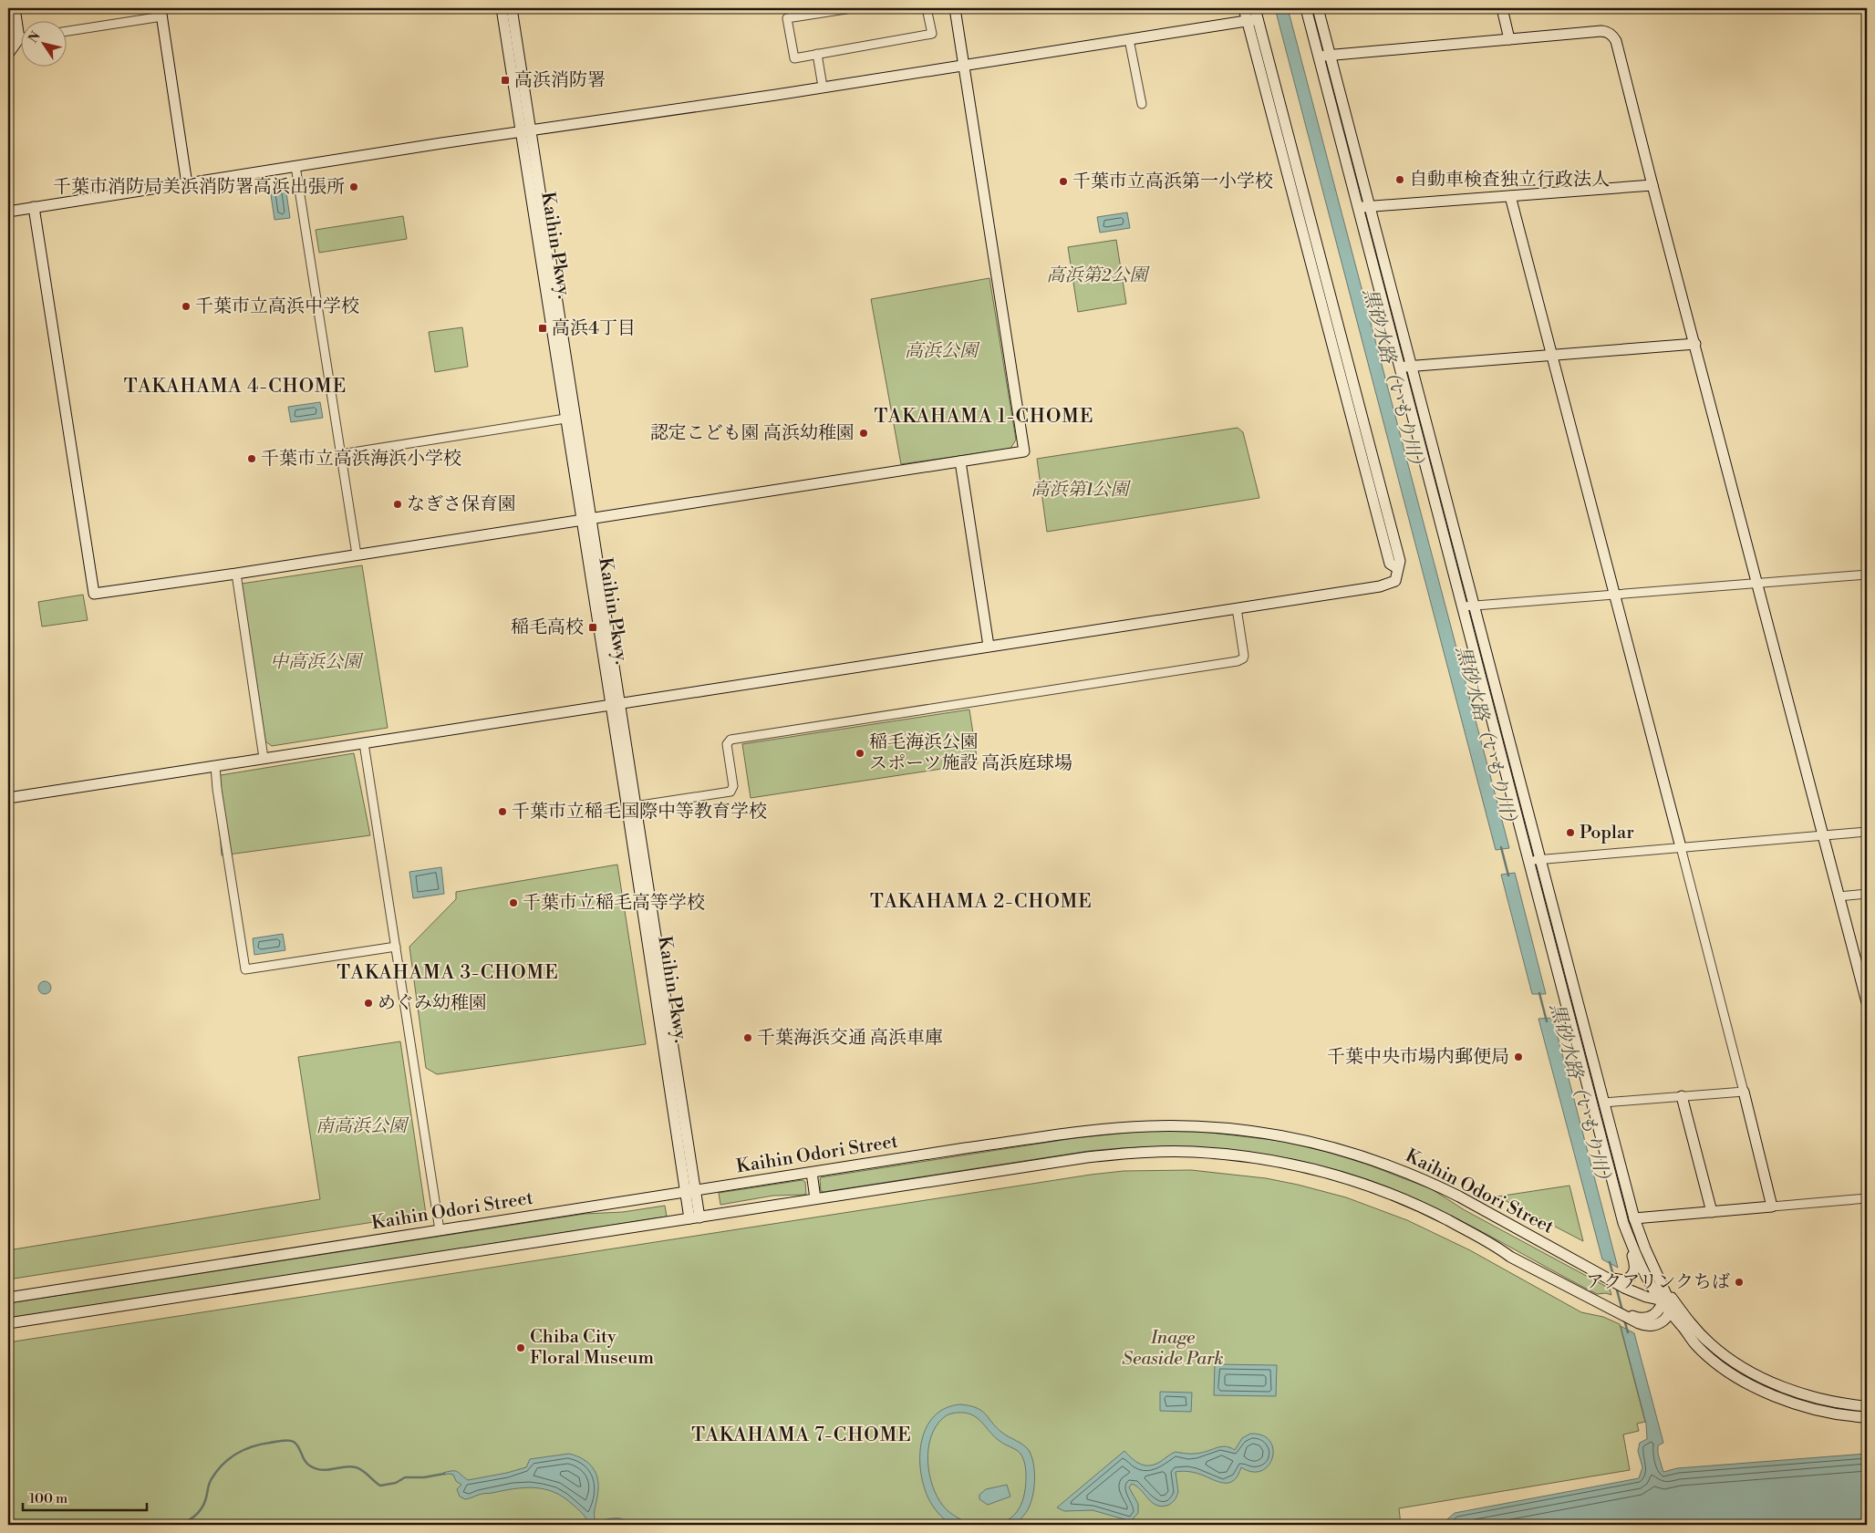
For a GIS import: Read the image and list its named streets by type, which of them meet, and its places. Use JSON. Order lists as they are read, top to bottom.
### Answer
{
  "streets": {
    "street": ["Kaihin Pkwy.", "Kaihin Odori Street"]
  },
  "crossings": [
    ["Kaihin Pkwy.", "Kaihin Odori Street"]
  ],
  "districts": [
    "TAKAHAMA 4-CHOME",
    "TAKAHAMA 1-CHOME",
    "TAKAHAMA 2-CHOME",
    "TAKAHAMA 3-CHOME",
    "TAKAHAMA 7-CHOME"
  ],
  "water": ["黒砂水路（いもり川）"],
  "parks": [
    "高浜第2公園",
    "高浜公園",
    "高浜第1公園",
    "中高浜公園",
    "南高浜公園",
    "Inage Seaside Park"
  ],
  "places": {
    "transit": ["高浜消防署", "高浜4丁目", "稲毛高校"],
    "other": [
      "自動車検査独立行政法人",
      "千葉市立高浜第一小学校",
      "千葉市消防局美浜消防署高浜出張所",
      "千葉市立高浜中学校",
      "認定こども園 高浜幼稚園",
      "千葉市立高浜海浜小学校",
      "なぎさ保育園",
      "稲毛海浜公園 スポーツ施設 高浜庭球場",
      "千葉市立稲毛国際中等教育学校",
      "Poplar",
      "千葉市立稲毛高等学校",
      "めぐみ幼稚園",
      "千葉海浜交通 高浜車庫",
      "千葉中央市場内郵便局",
      "アクアリンクちば",
      "Chiba City Floral Museum"
    ]
  },
  "scale_bar": "100 m",
  "north": "top left"
}
